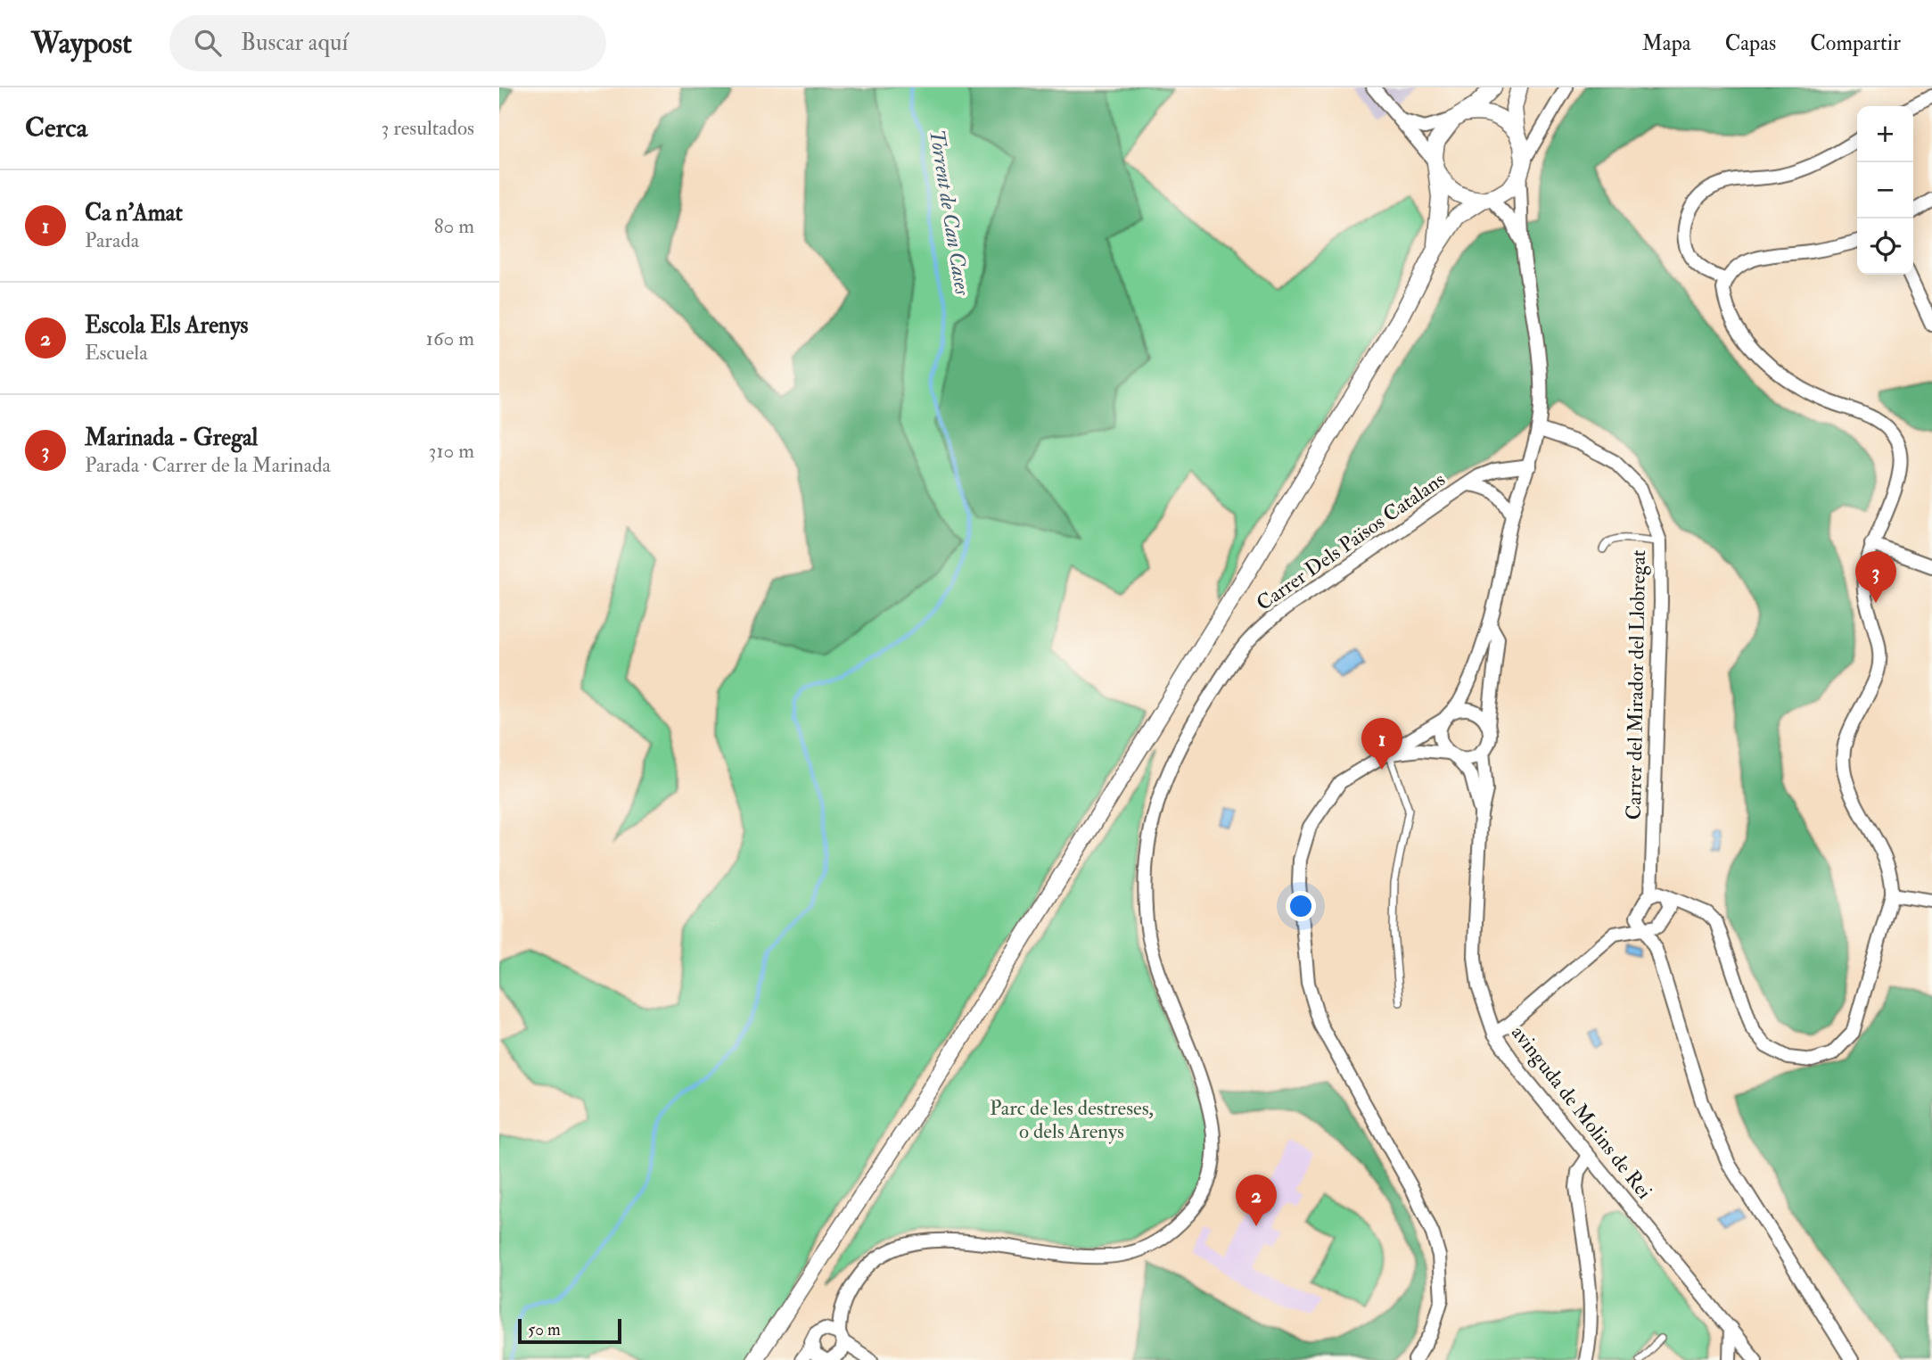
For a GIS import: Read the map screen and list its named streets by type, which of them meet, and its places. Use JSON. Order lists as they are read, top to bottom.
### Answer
{
  "streets": {
    "street": ["Carrer Dels Països Catalans", "Carrer del Mirador del Llobregat", "avinguda de Molins de Rei"]
  },
  "water": ["Torrent de Can Cases"],
  "parks": ["Parc de les destreses, o dels Arenys"],
  "scale_bar": "50 m",
  "page": {
    "header": "Waypost",
    "search": "Buscar aquí",
    "nav": ["Mapa", "Capas", "Compartir"],
    "heading": ["Cerca", "3 resultados"],
    "map_buttons": ["+", "−"],
    "list": [
      {
        "mark": "1",
        "name": "Ca n'Amat",
        "note": "Parada",
        "value": "80 m"
      },
      {
        "mark": "2",
        "name": "Escola Els Arenys",
        "note": "Escuela",
        "value": "160 m"
      },
      {
        "mark": "3",
        "name": "Marinada - Gregal",
        "note": "Parada · Carrer de la Marinada",
        "value": "310 m"
      }
    ],
    "pins": ["3", "1", "2"],
    "scale": "50 m"
  }
}
